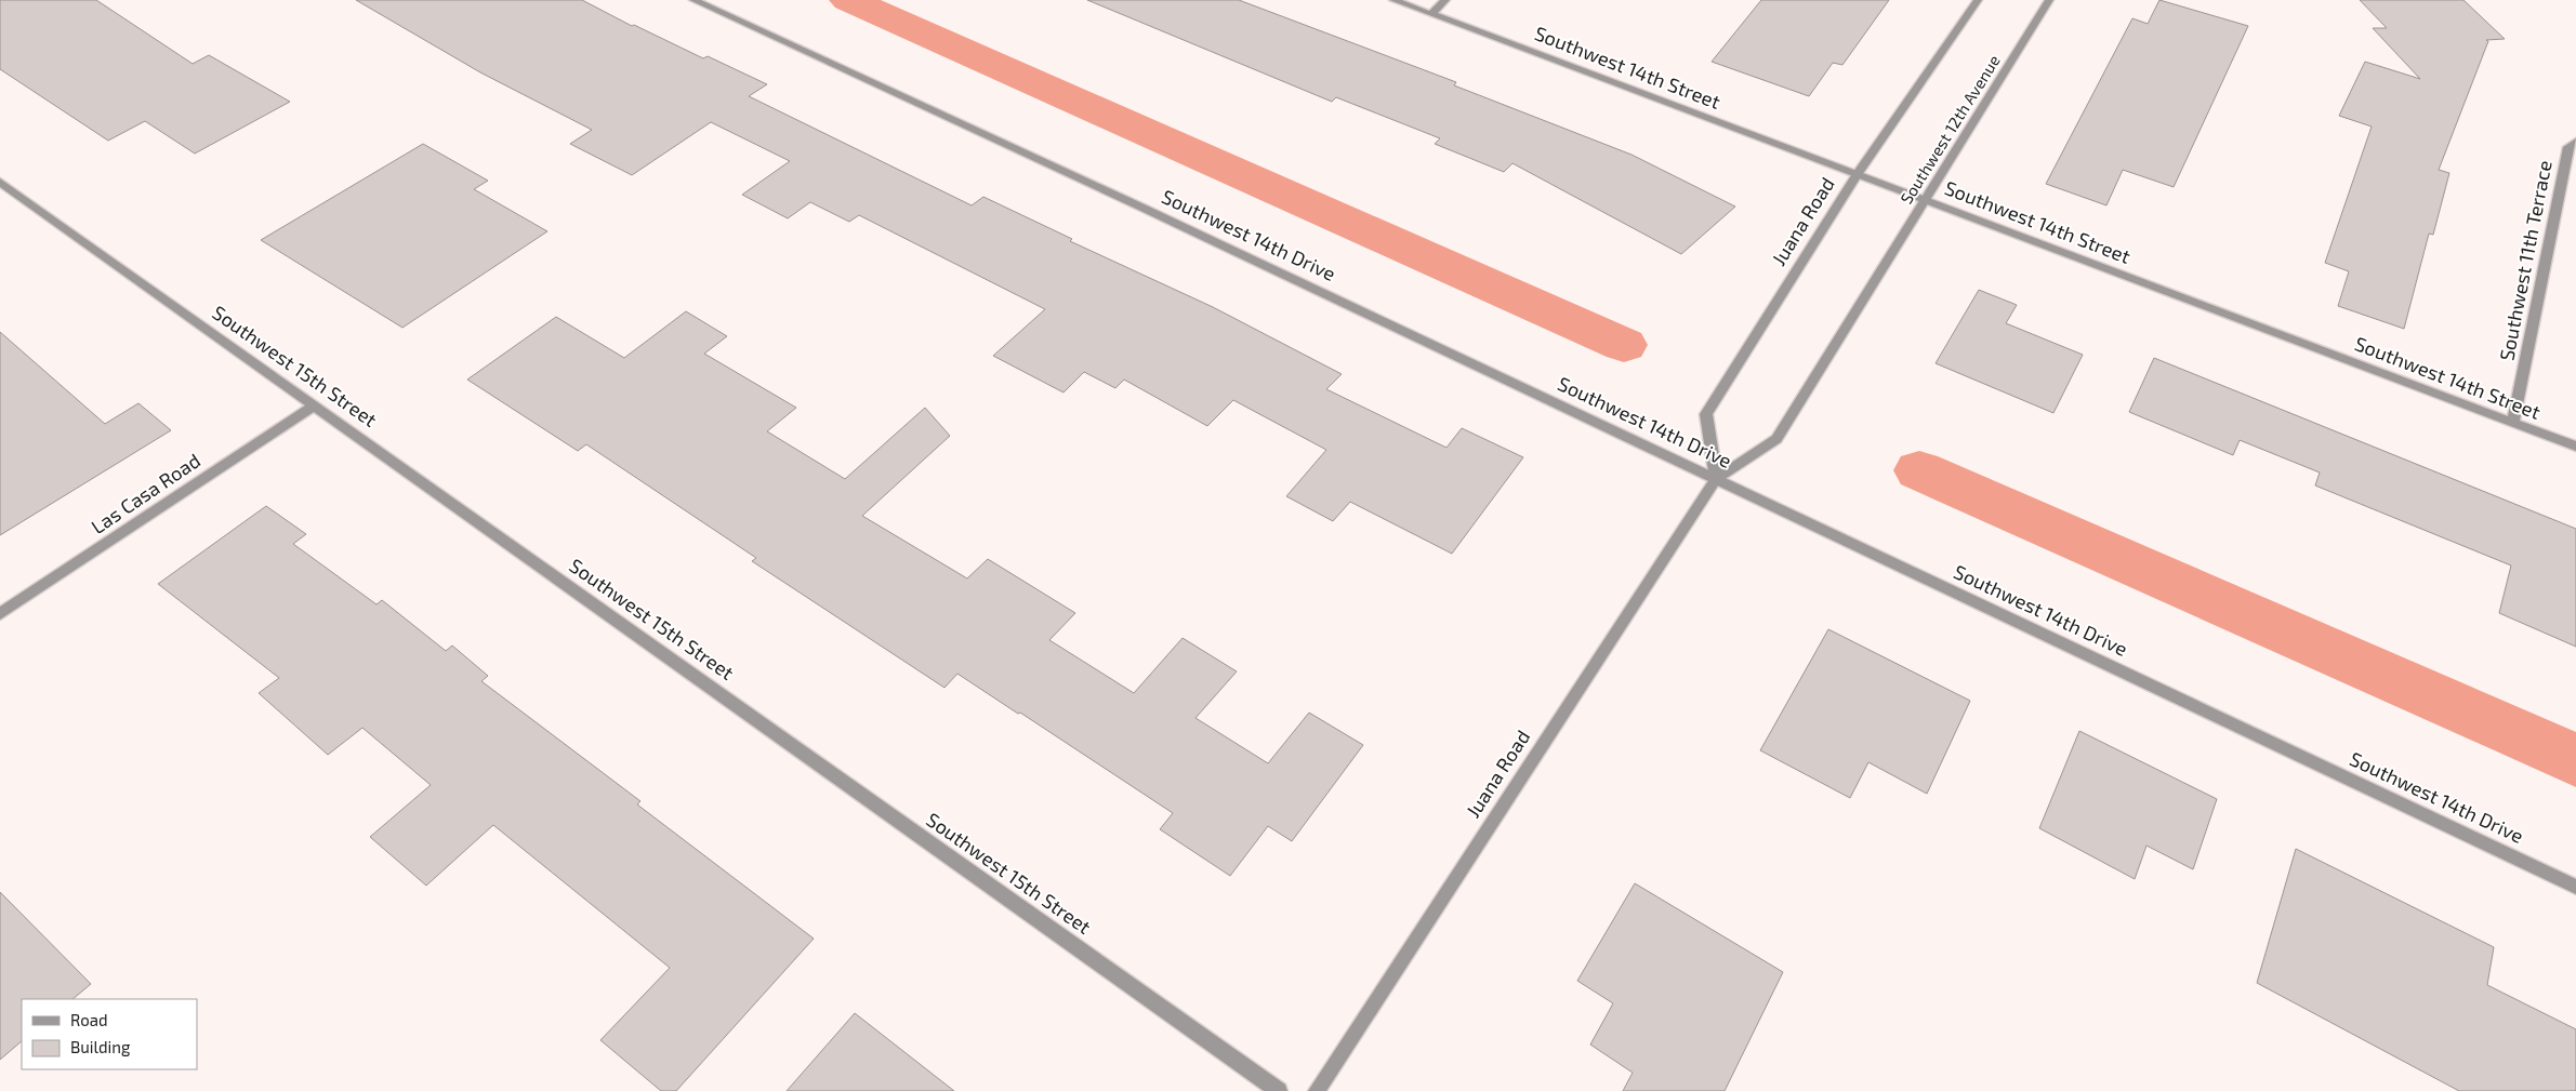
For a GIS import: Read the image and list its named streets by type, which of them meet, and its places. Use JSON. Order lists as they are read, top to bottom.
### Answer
{
  "streets": {
    "street": [
      "Southwest 14th Street",
      "Southwest 12th Avenue",
      "Juana Road",
      "Southwest 14th Drive",
      "Southwest 11th Terrace",
      "Southwest 15th Street",
      "Las Casa Road"
    ]
  },
  "crossings": [
    ["Southwest 14th Street", "Southwest 12th Avenue"],
    ["Southwest 14th Street", "Juana Road"],
    ["Southwest 14th Street", "Southwest 11th Terrace"],
    ["Southwest 12th Avenue", "Juana Road"],
    ["Juana Road", "Southwest 14th Drive"],
    ["Southwest 15th Street", "Las Casa Road"]
  ],
  "legend": ["Road", "Building"]
}
